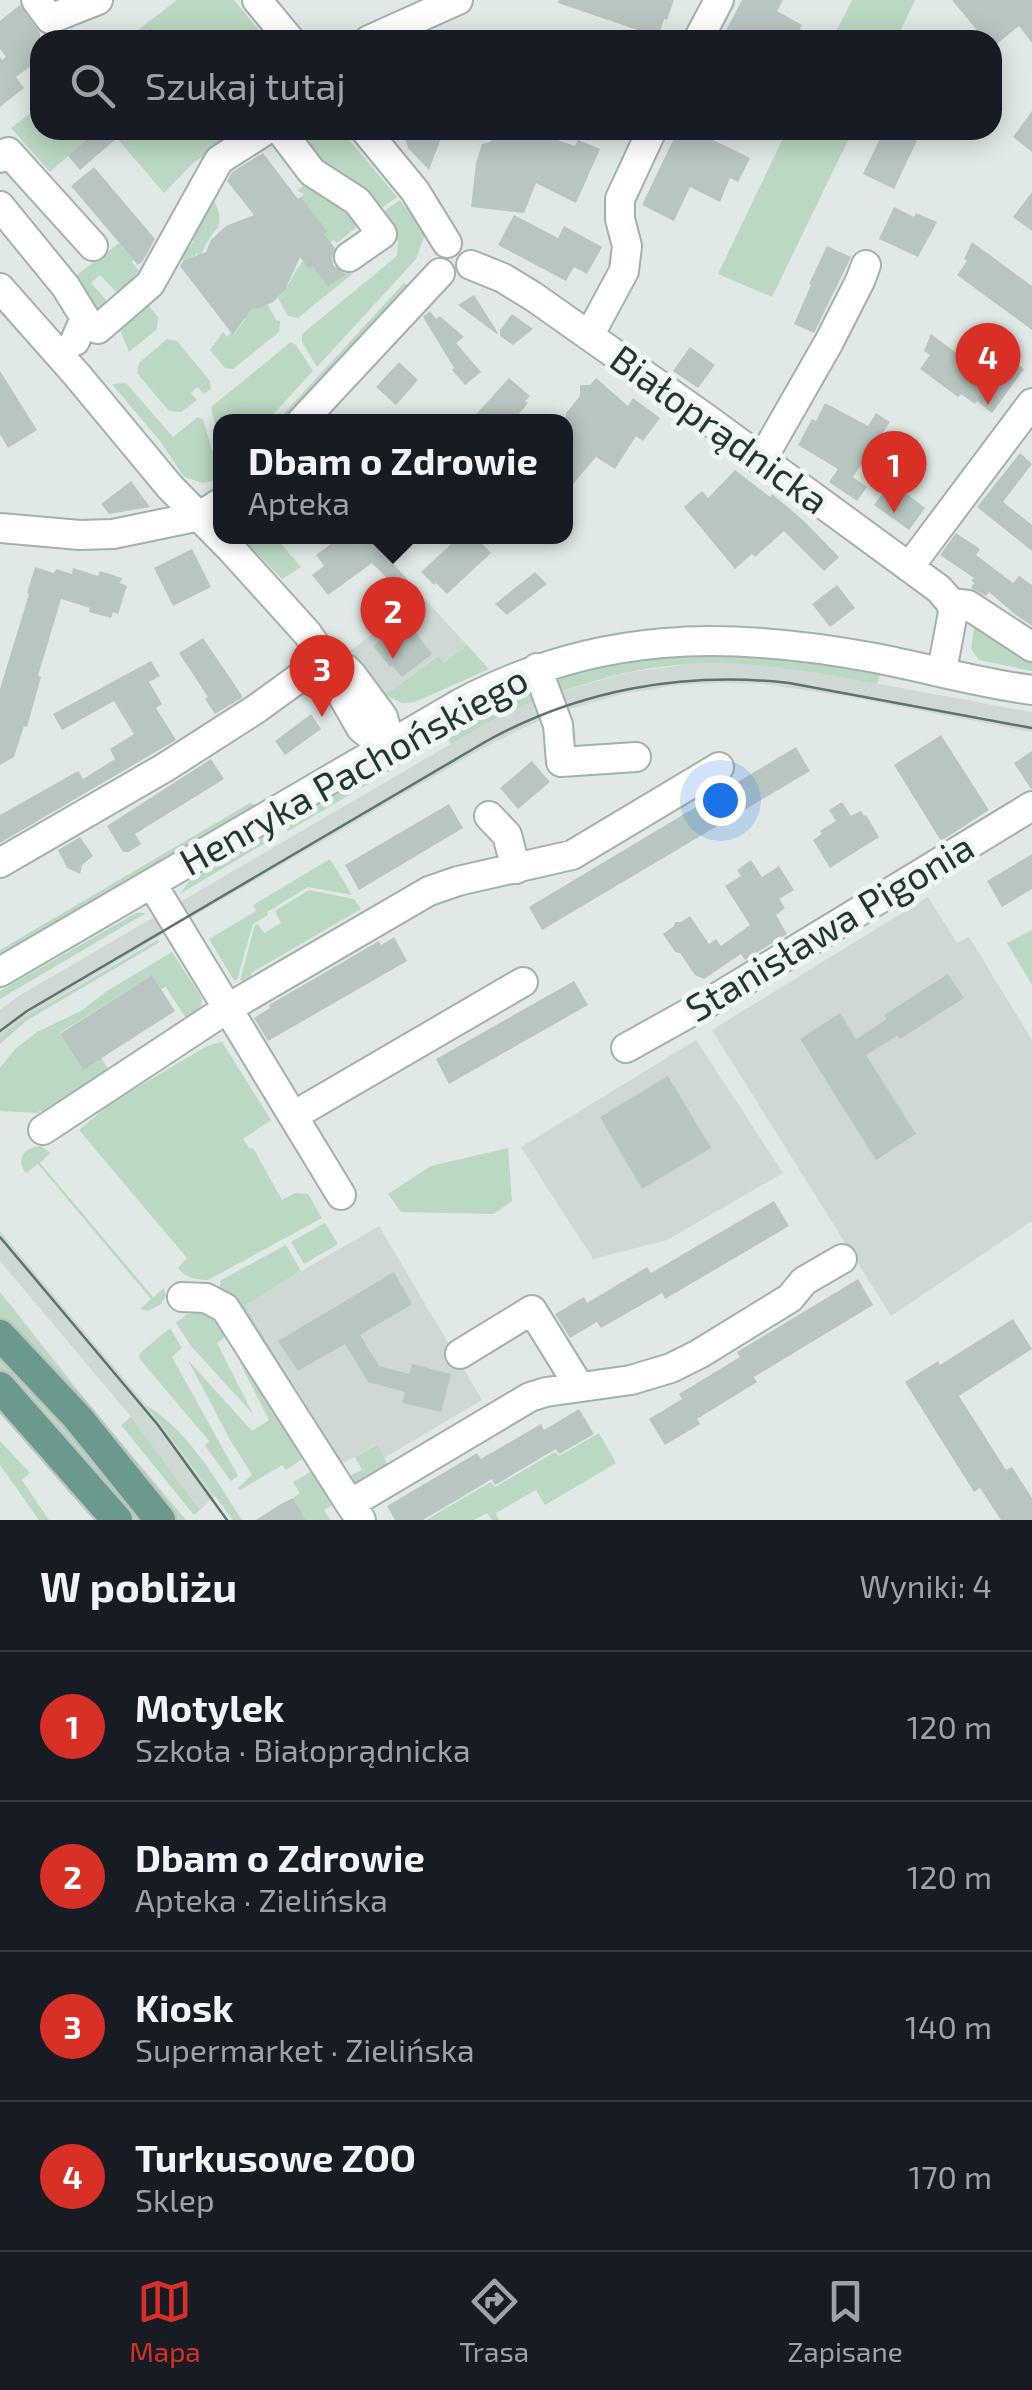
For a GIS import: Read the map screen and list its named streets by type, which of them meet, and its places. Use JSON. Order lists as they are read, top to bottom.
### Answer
{
  "streets": {
    "street": ["Białoprądnicka", "Henryka Pachońskiego", "Stanisława Pigonia"]
  },
  "page": {
    "search": "Szukaj tutaj",
    "pins": [
      "4",
      "1",
      "2",
      "3"
    ],
    "popup": ["Dbam o Zdrowie", "Apteka"],
    "heading": ["W pobliżu", "Wyniki: 4"],
    "list": [
      {
        "mark": "1",
        "name": "Motylek",
        "note": "Szkoła · Białoprądnicka",
        "value": "120 m"
      },
      {
        "mark": "2",
        "name": "Dbam o Zdrowie",
        "note": "Apteka · Zielińska",
        "value": "120 m"
      },
      {
        "mark": "3",
        "name": "Kiosk",
        "note": "Supermarket · Zielińska",
        "value": "140 m"
      },
      {
        "mark": "4",
        "name": "Turkusowe ZOO",
        "note": "Sklep",
        "value": "170 m"
      }
    ],
    "nav": ["Mapa", "Trasa", "Zapisane"]
  }
}
